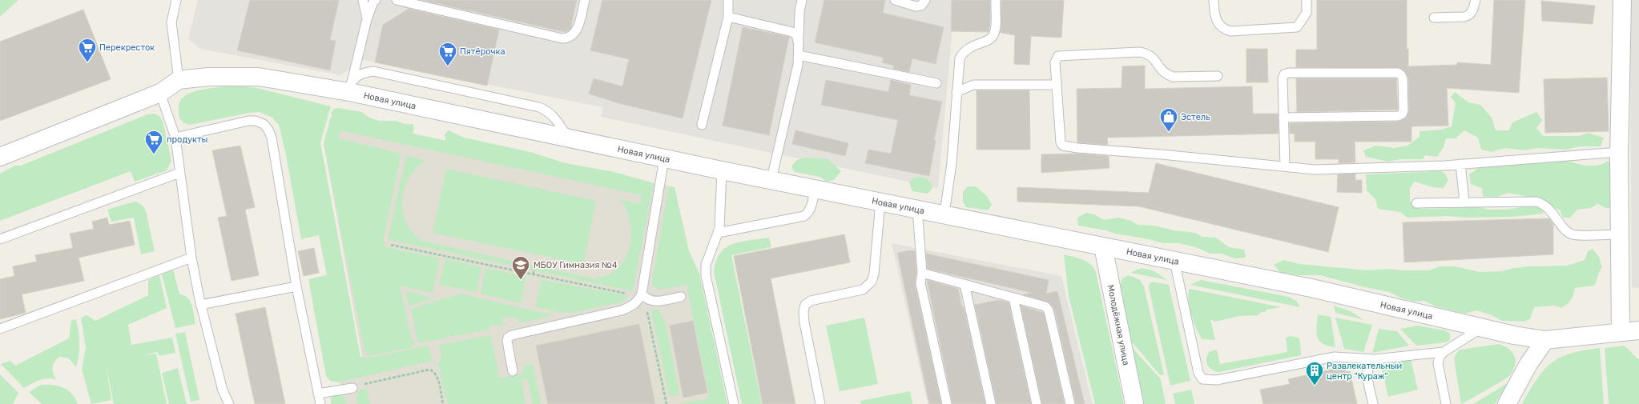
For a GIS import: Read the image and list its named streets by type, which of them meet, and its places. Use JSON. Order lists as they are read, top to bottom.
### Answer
{
  "streets": {
    "street": ["Новая улица", "Молодёжная улица"]
  },
  "crossings": [
    ["Новая улица", "Молодёжная улица"]
  ],
  "places": {
    "supermarket": ["Перекресток", "Пятёрочка", "продукты"],
    "shop": ["Эстель"],
    "school or university": ["МБОУ Гимназия №4"],
    "building": ["Развлекательный центр \"Кураж\""]
  }
}
